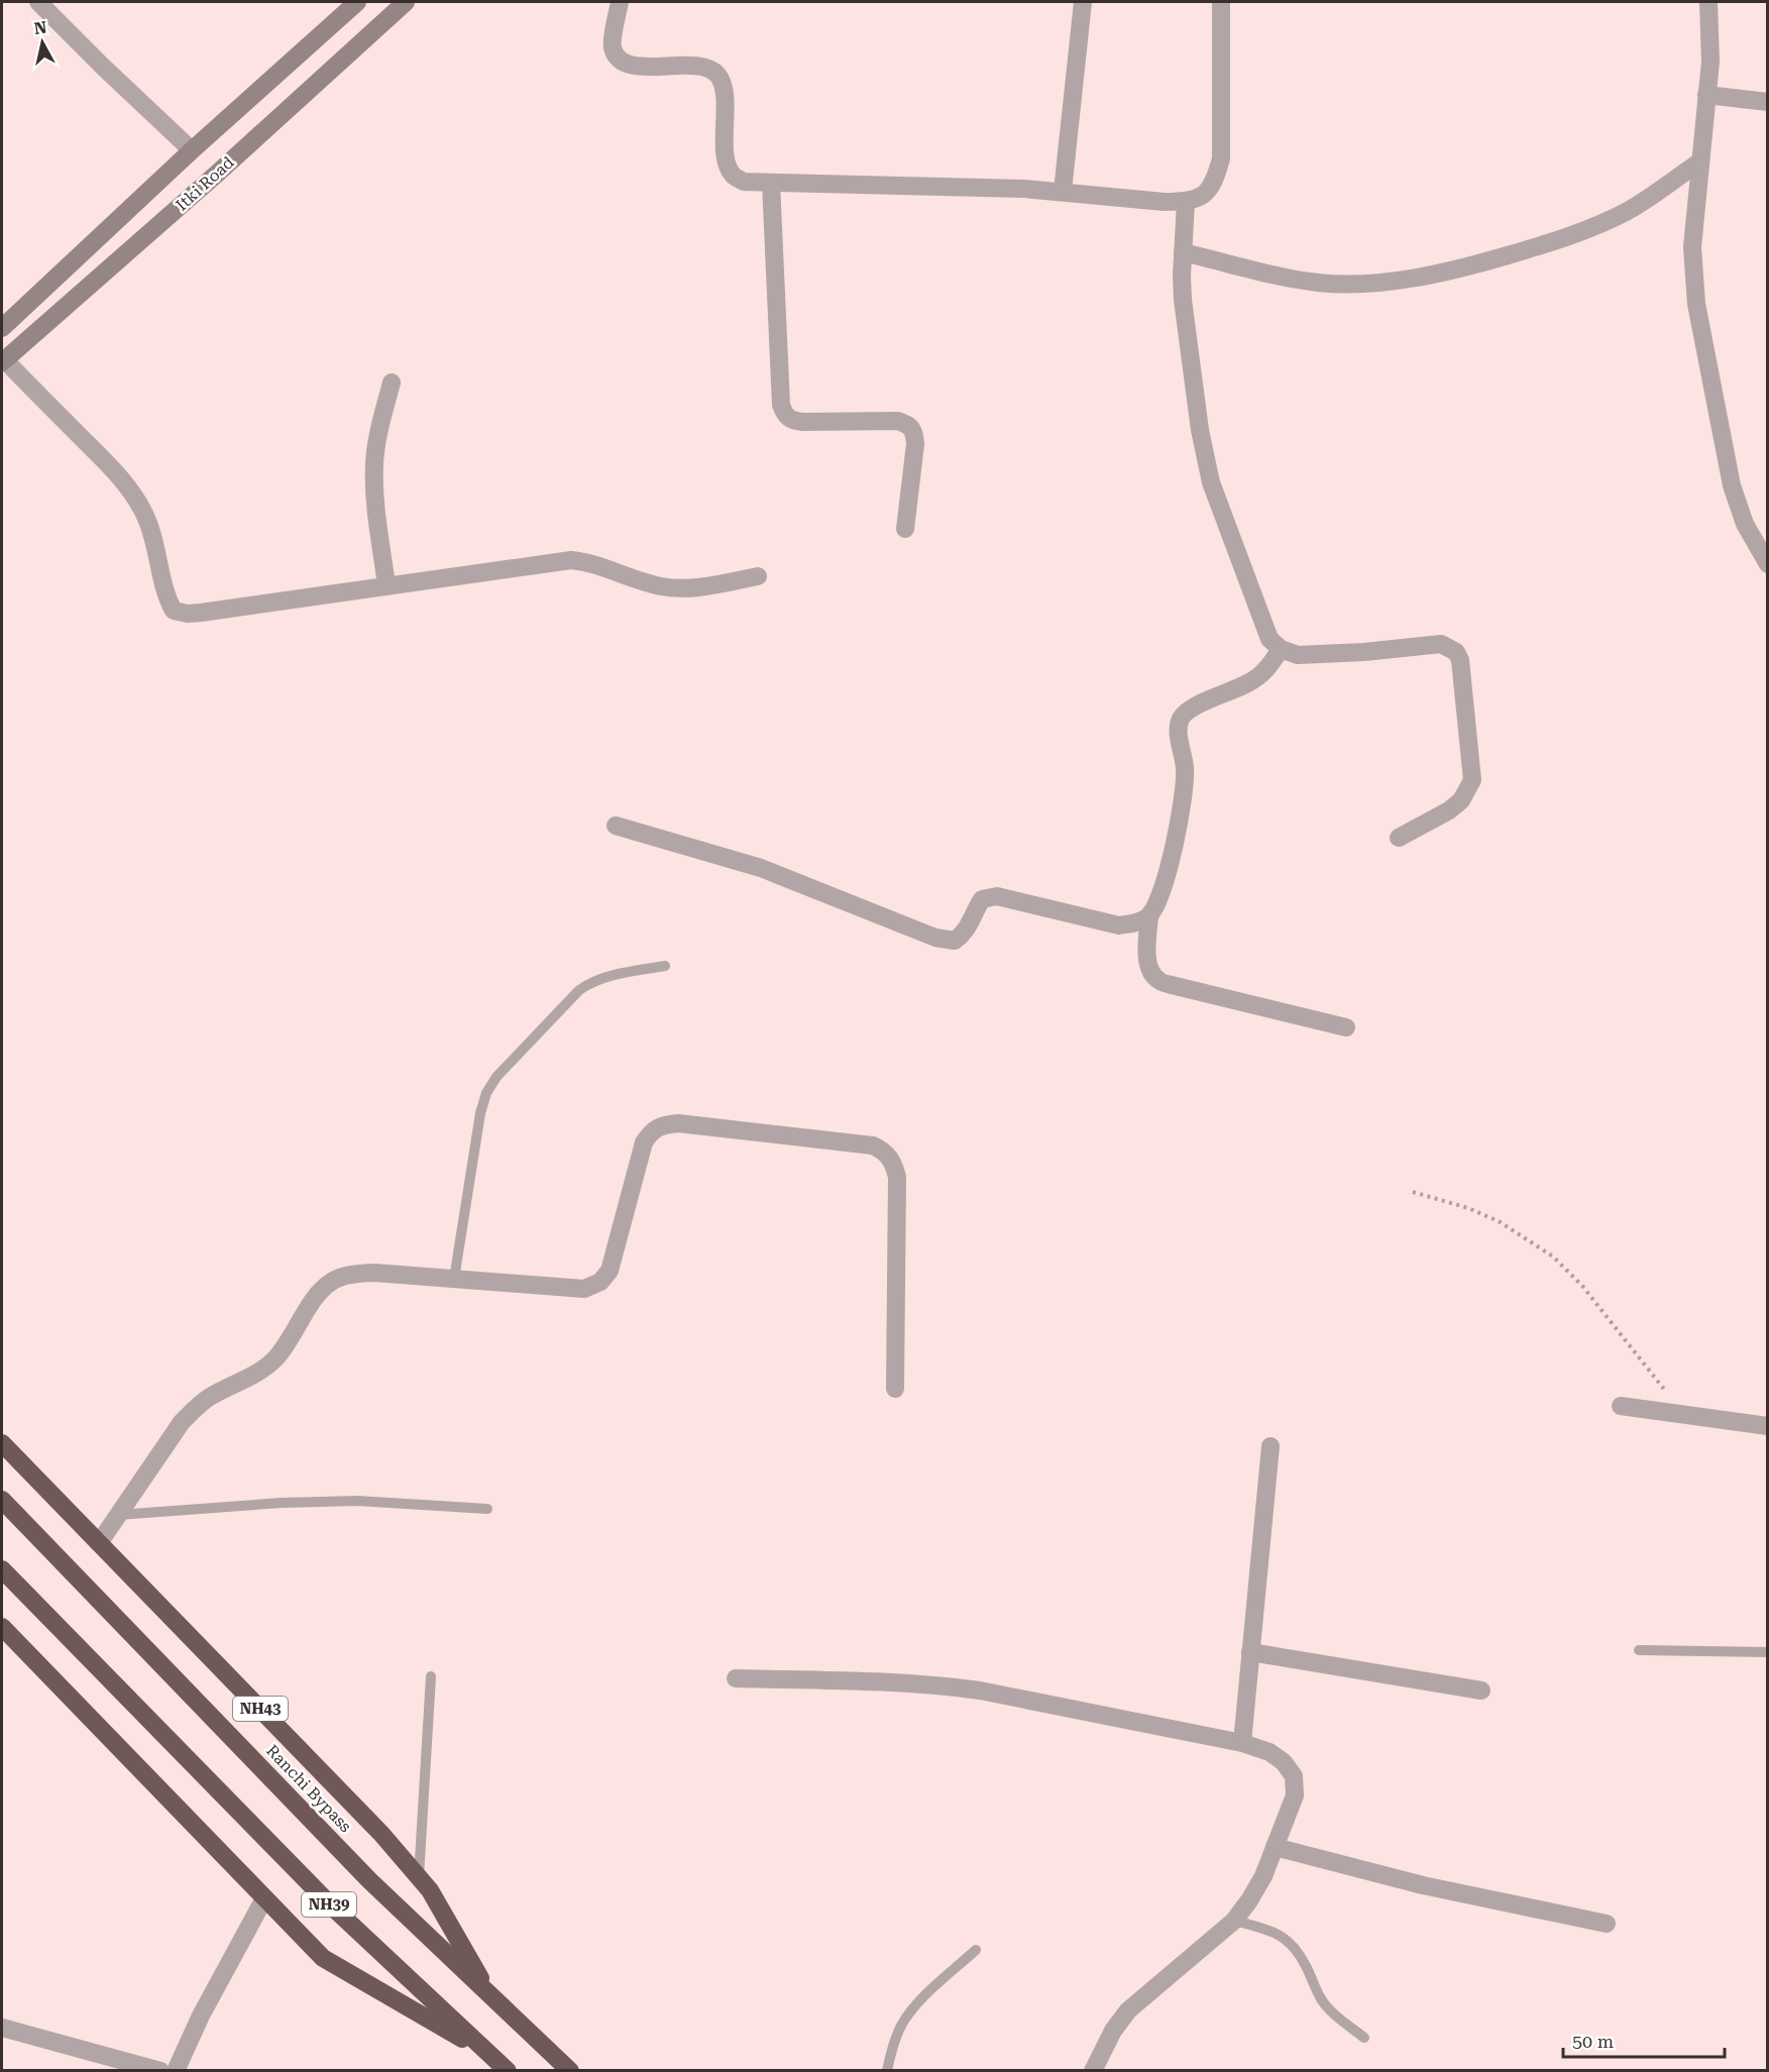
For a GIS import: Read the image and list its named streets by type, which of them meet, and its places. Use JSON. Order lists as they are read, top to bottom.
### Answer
{
  "streets": {
    "highway": ["NH43", "Ranchi Bypass", "NH39"],
    "main road": ["Itki Road"]
  },
  "crossings": [
    ["NH43", "Ranchi Bypass"]
  ],
  "scale_bar": "50 m",
  "north": "top"
}
